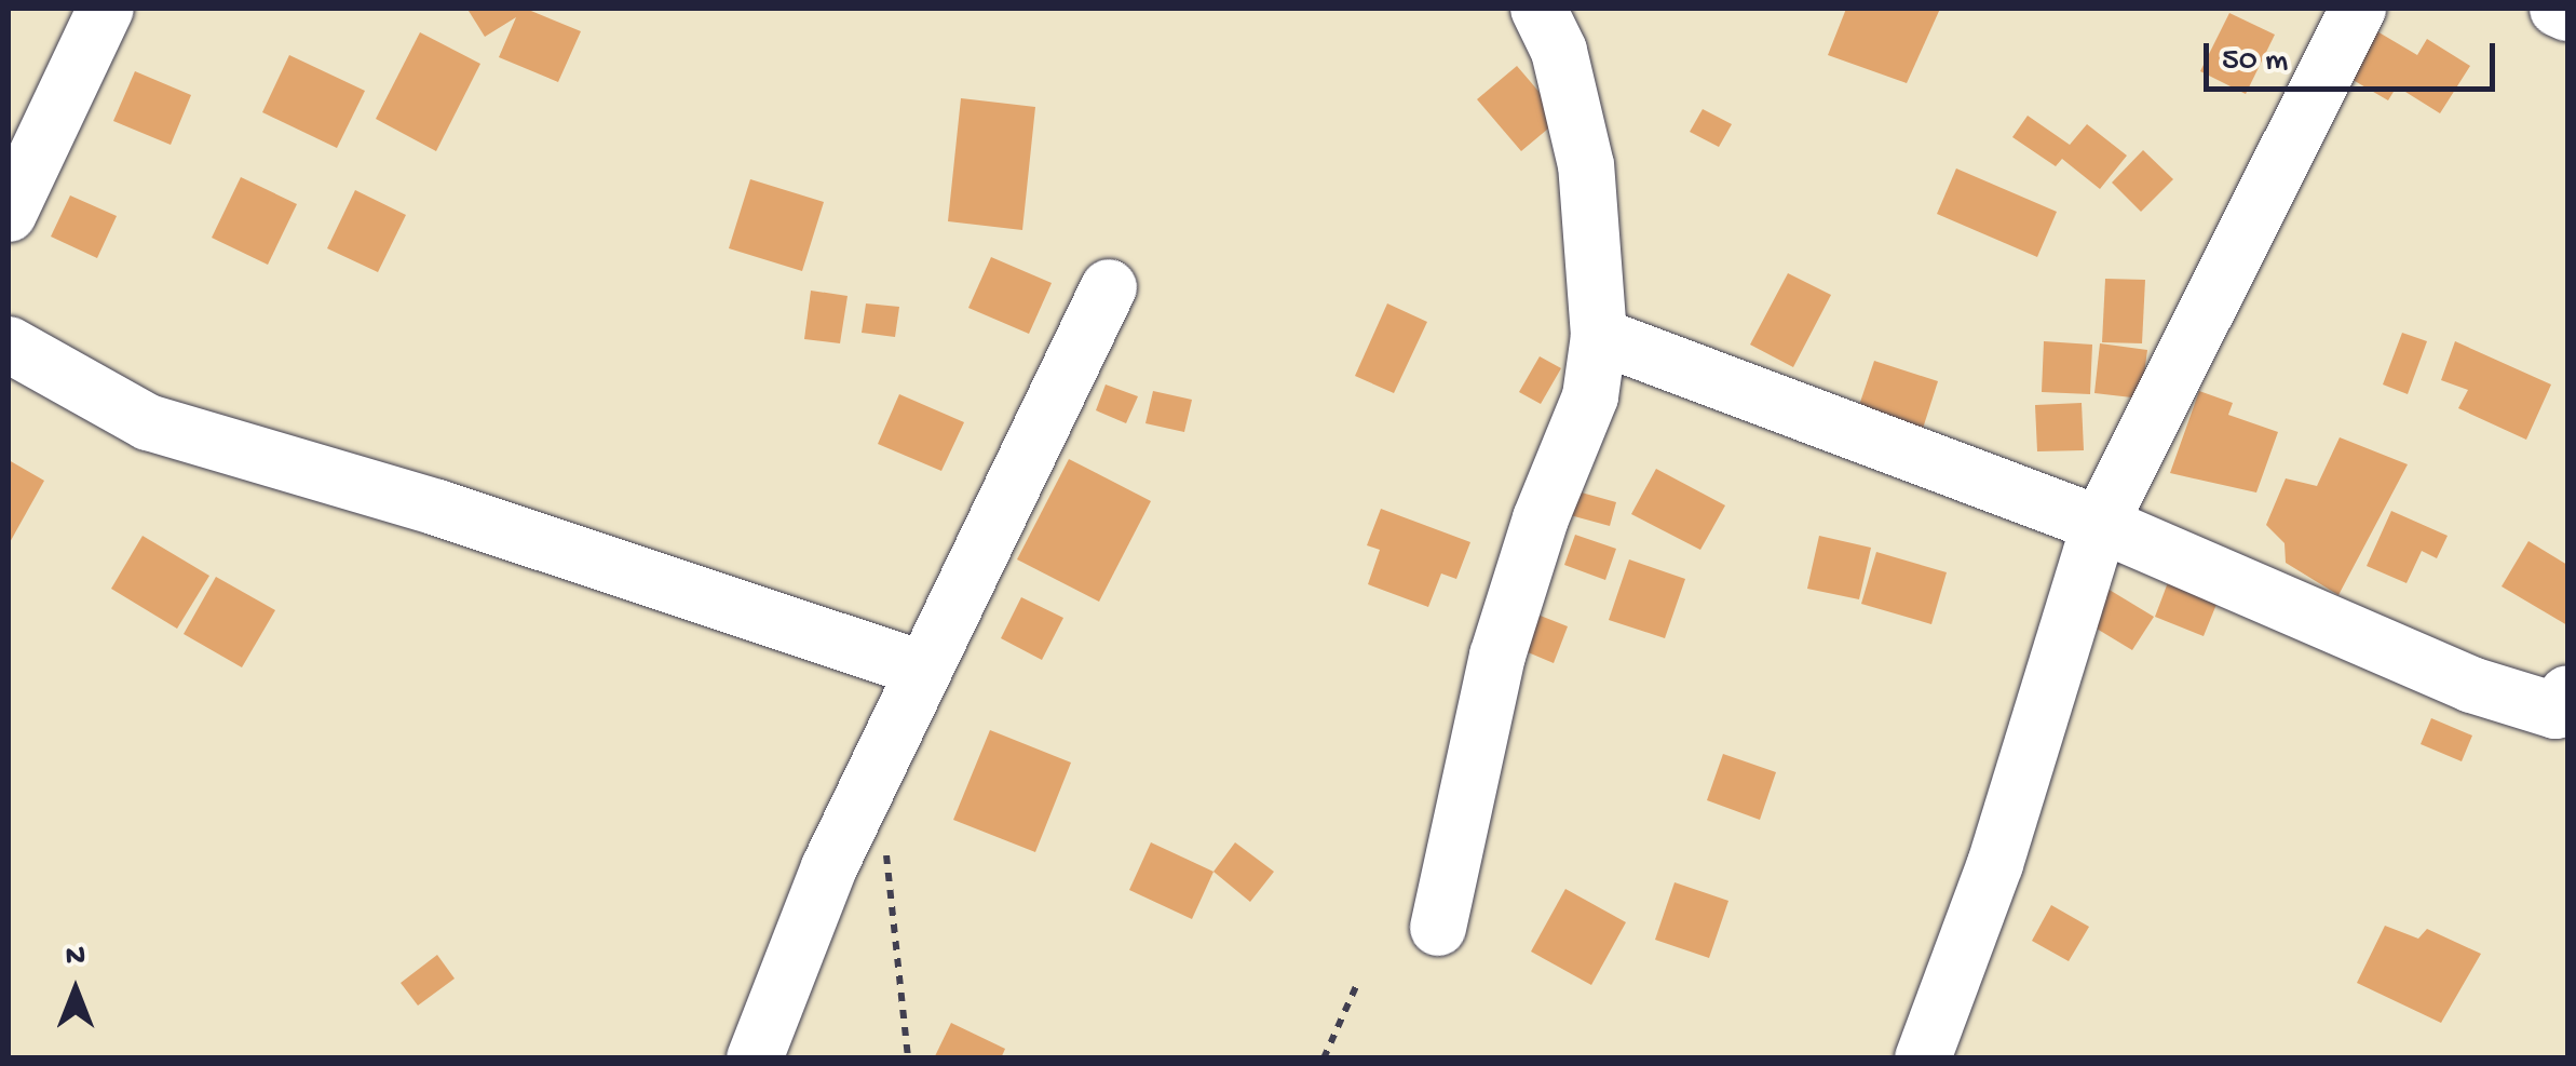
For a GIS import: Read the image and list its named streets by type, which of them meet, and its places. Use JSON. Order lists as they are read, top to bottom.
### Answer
{
  "scale_bar": "50 m",
  "north": "top"
}
